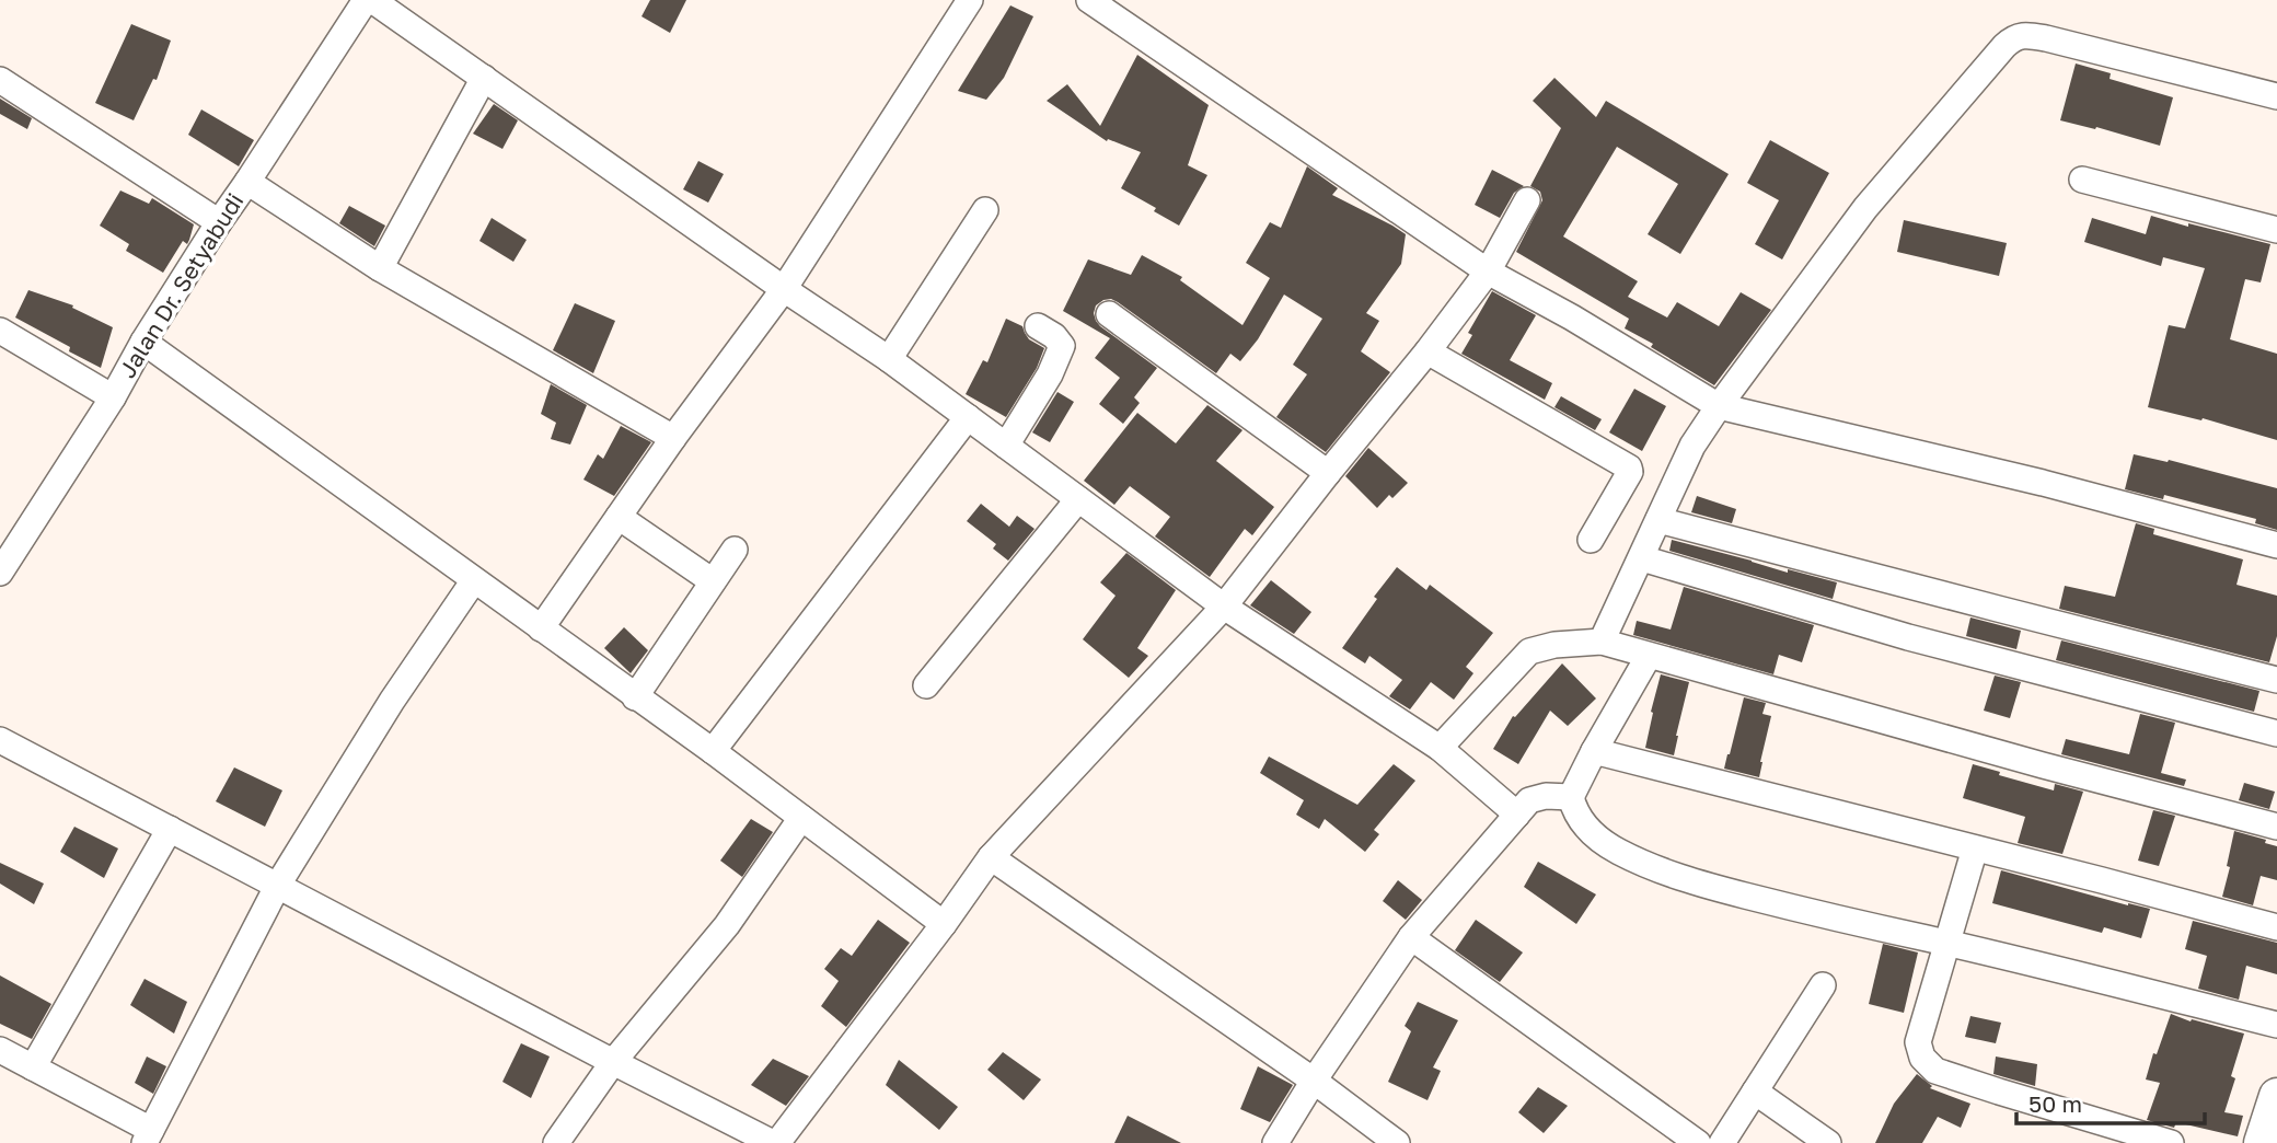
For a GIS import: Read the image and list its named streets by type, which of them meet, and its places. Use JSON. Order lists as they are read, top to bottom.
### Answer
{
  "streets": {
    "street": ["Jalan Dr. Setyabudi"]
  },
  "scale_bar": "50 m"
}
